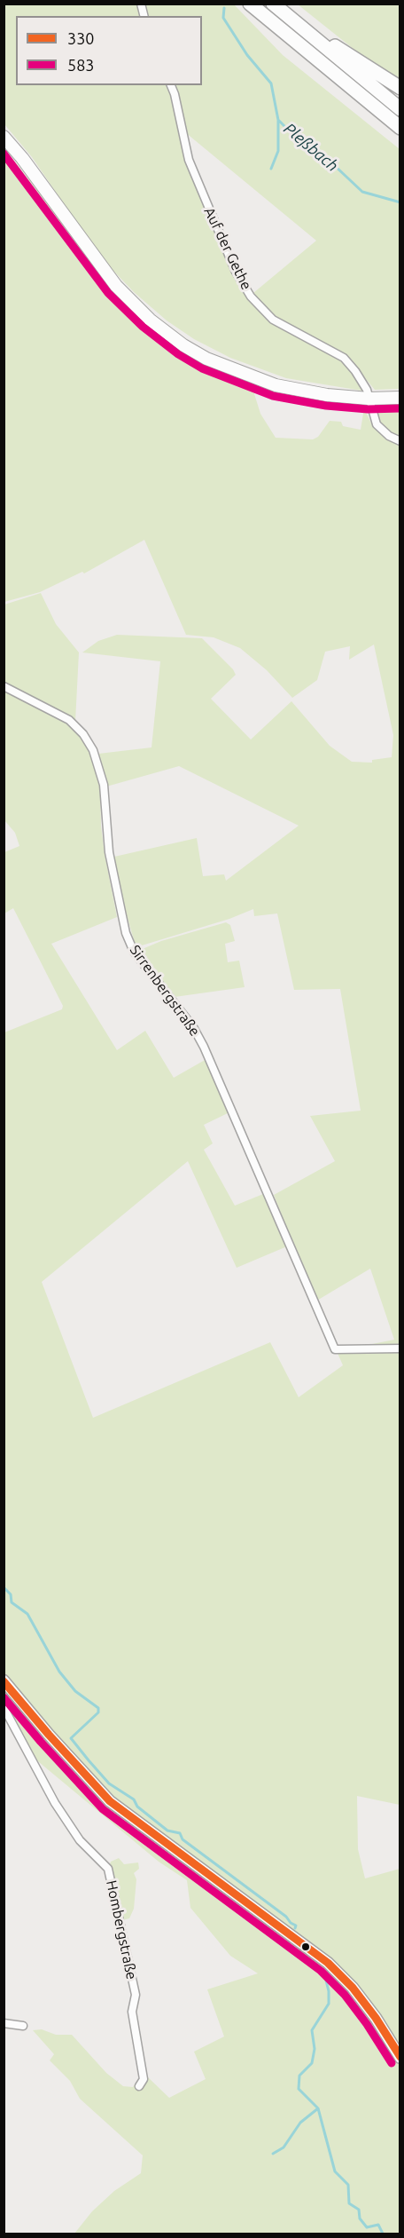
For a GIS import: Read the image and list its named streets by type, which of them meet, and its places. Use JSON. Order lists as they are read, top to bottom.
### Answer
{
  "streets": {
    "street": ["Auf der Gethe", "Sirrenbergstraße", "Hombergstraße"]
  },
  "water": ["Pleßbach"],
  "lines": ["transit line 583", "transit line 330"],
  "legend": ["330", "583"]
}
